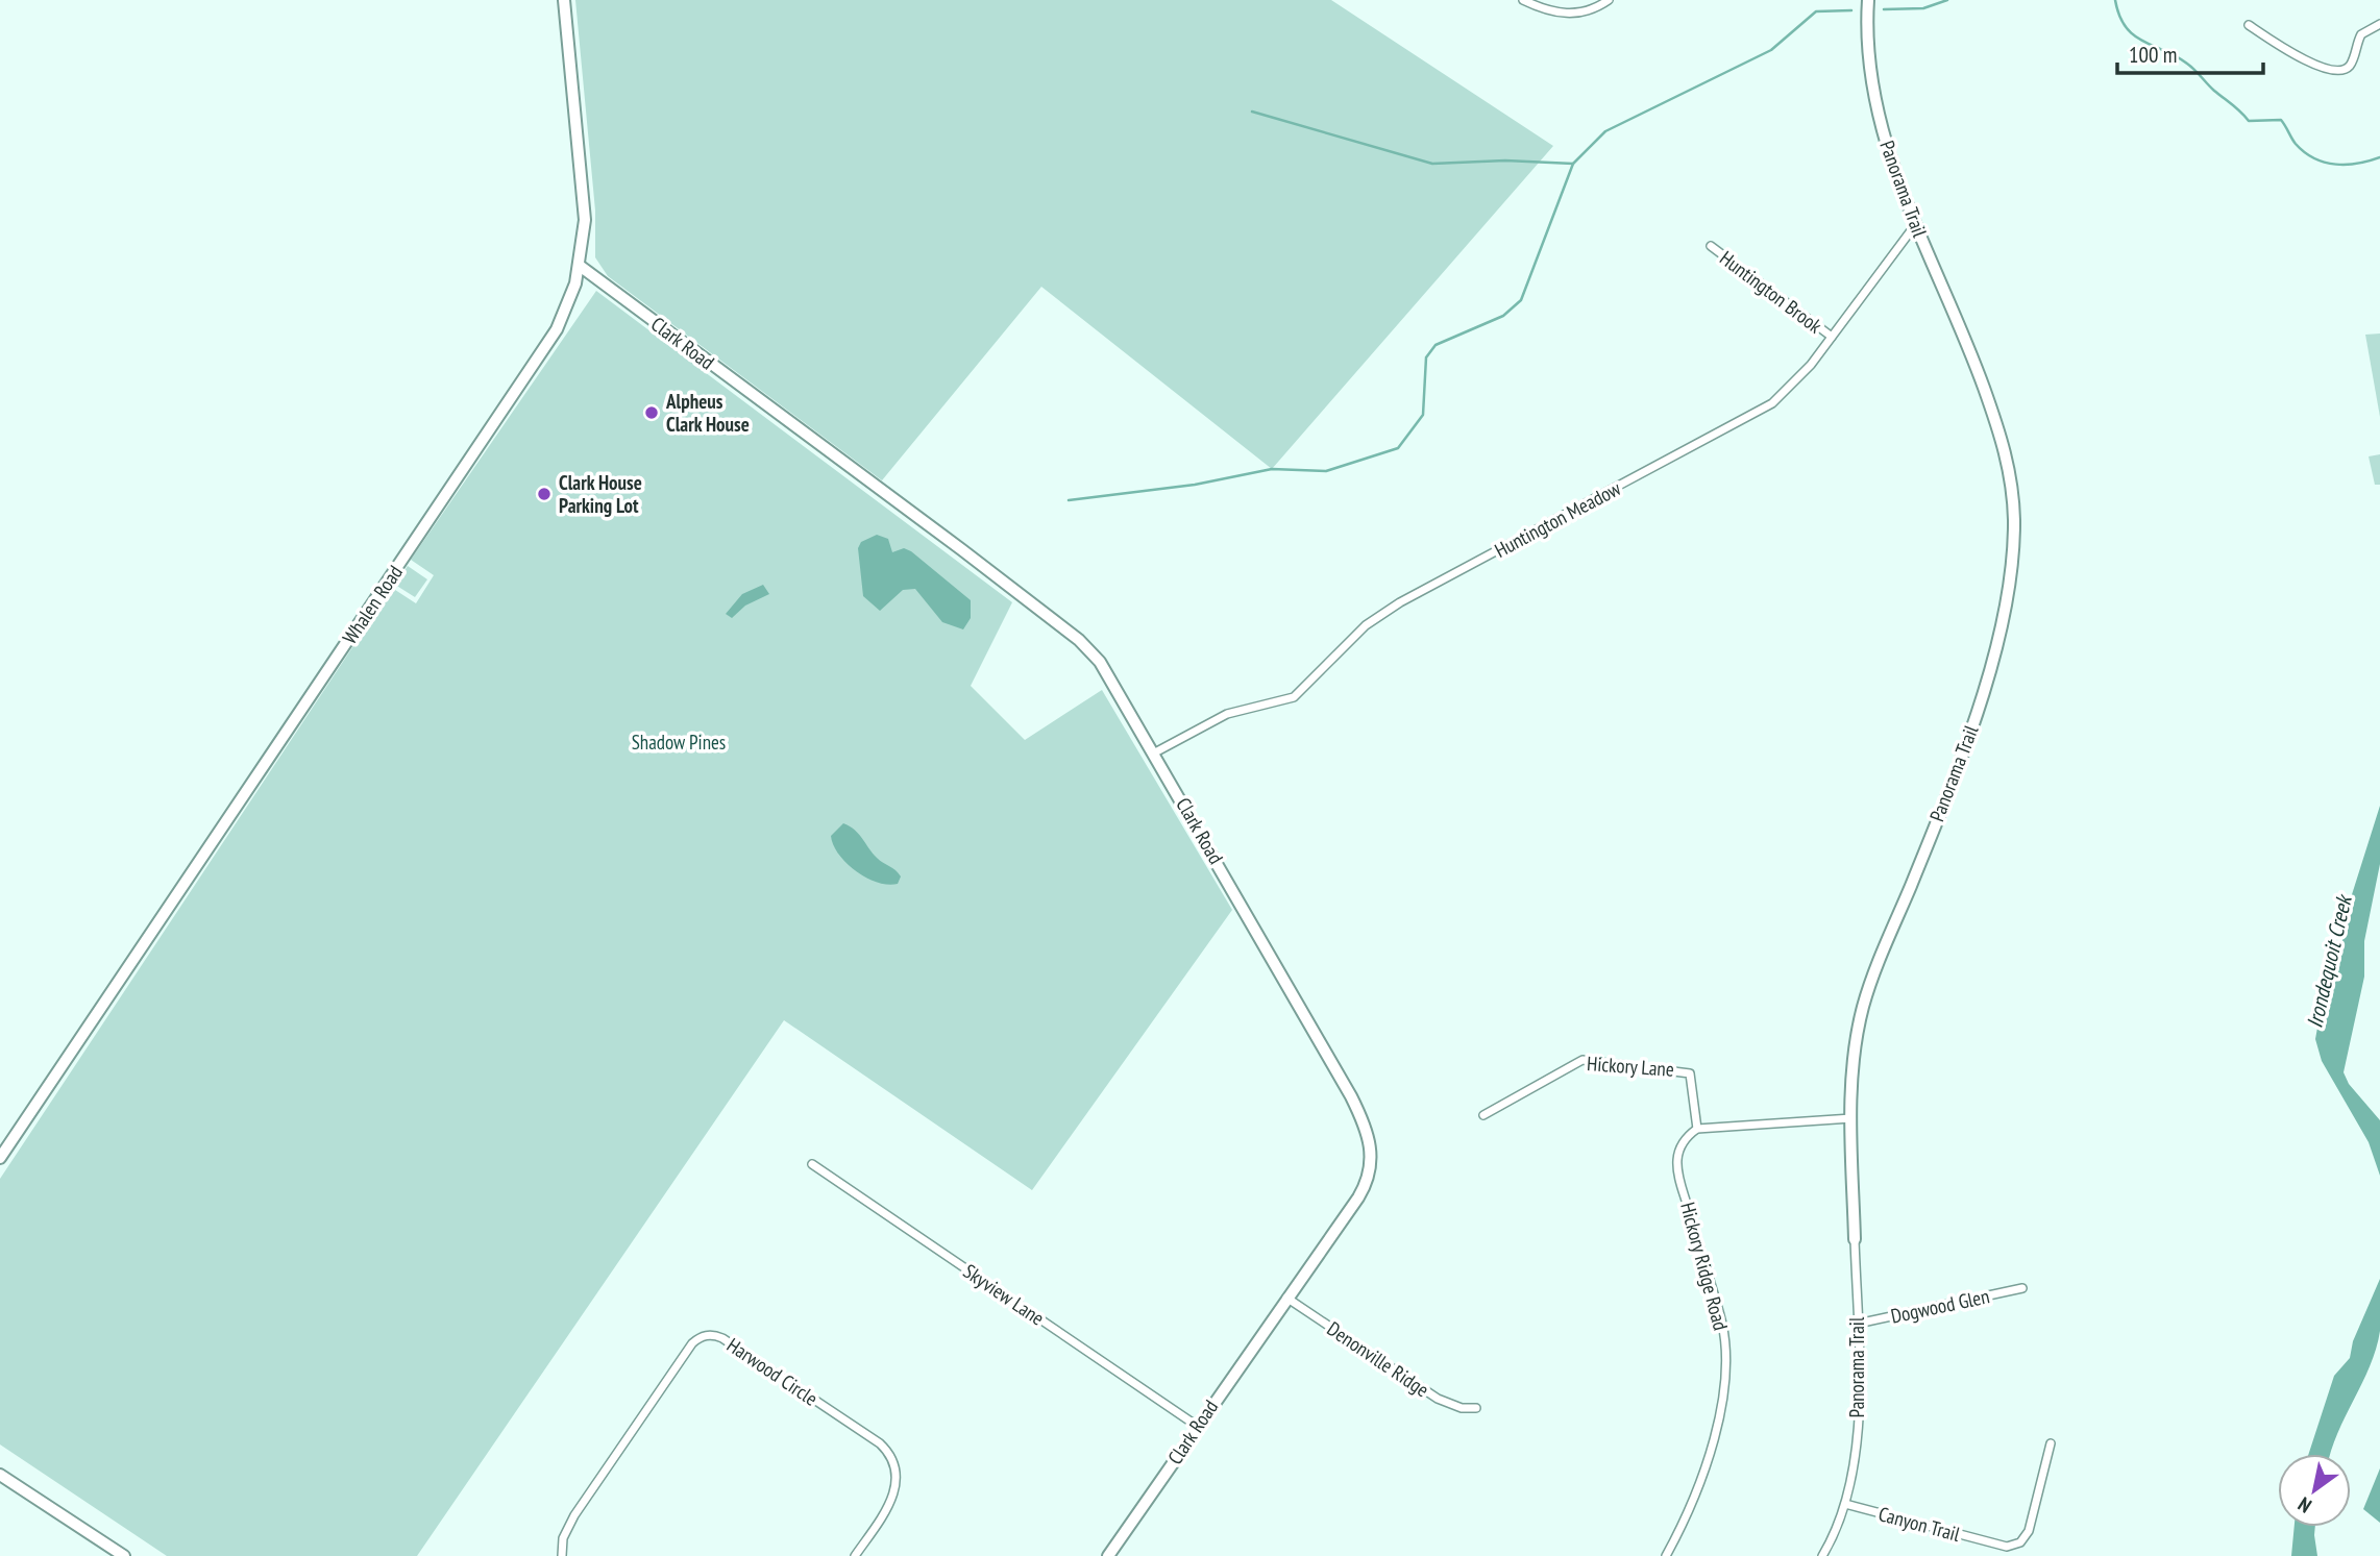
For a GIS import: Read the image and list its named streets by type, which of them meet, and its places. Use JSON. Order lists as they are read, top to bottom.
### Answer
{
  "streets": {
    "street": [
      "Panorama Trail",
      "Huntington Brook",
      "Clark Road",
      "Huntington Meadow",
      "Whalen Road",
      "Hickory Lane",
      "Hickory Ridge Road",
      "Skyview Lane",
      "Dogwood Glen",
      "Denonville Ridge",
      "Harwood Circle",
      "Canyon Trail"
    ]
  },
  "crossings": [
    ["Panorama Trail", "Huntington Meadow"],
    ["Panorama Trail", "Dogwood Glen"],
    ["Panorama Trail", "Canyon Trail"],
    ["Huntington Brook", "Huntington Meadow"],
    ["Clark Road", "Huntington Meadow"],
    ["Clark Road", "Whalen Road"],
    ["Clark Road", "Skyview Lane"],
    ["Clark Road", "Denonville Ridge"],
    ["Hickory Lane", "Hickory Ridge Road"]
  ],
  "water": ["Irondequoit Creek"],
  "parks": ["Shadow Pines"],
  "places": ["Alpheus Clark House", "Clark House Parking Lot"],
  "scale_bar": "100 m",
  "north": "bottom left"
}
